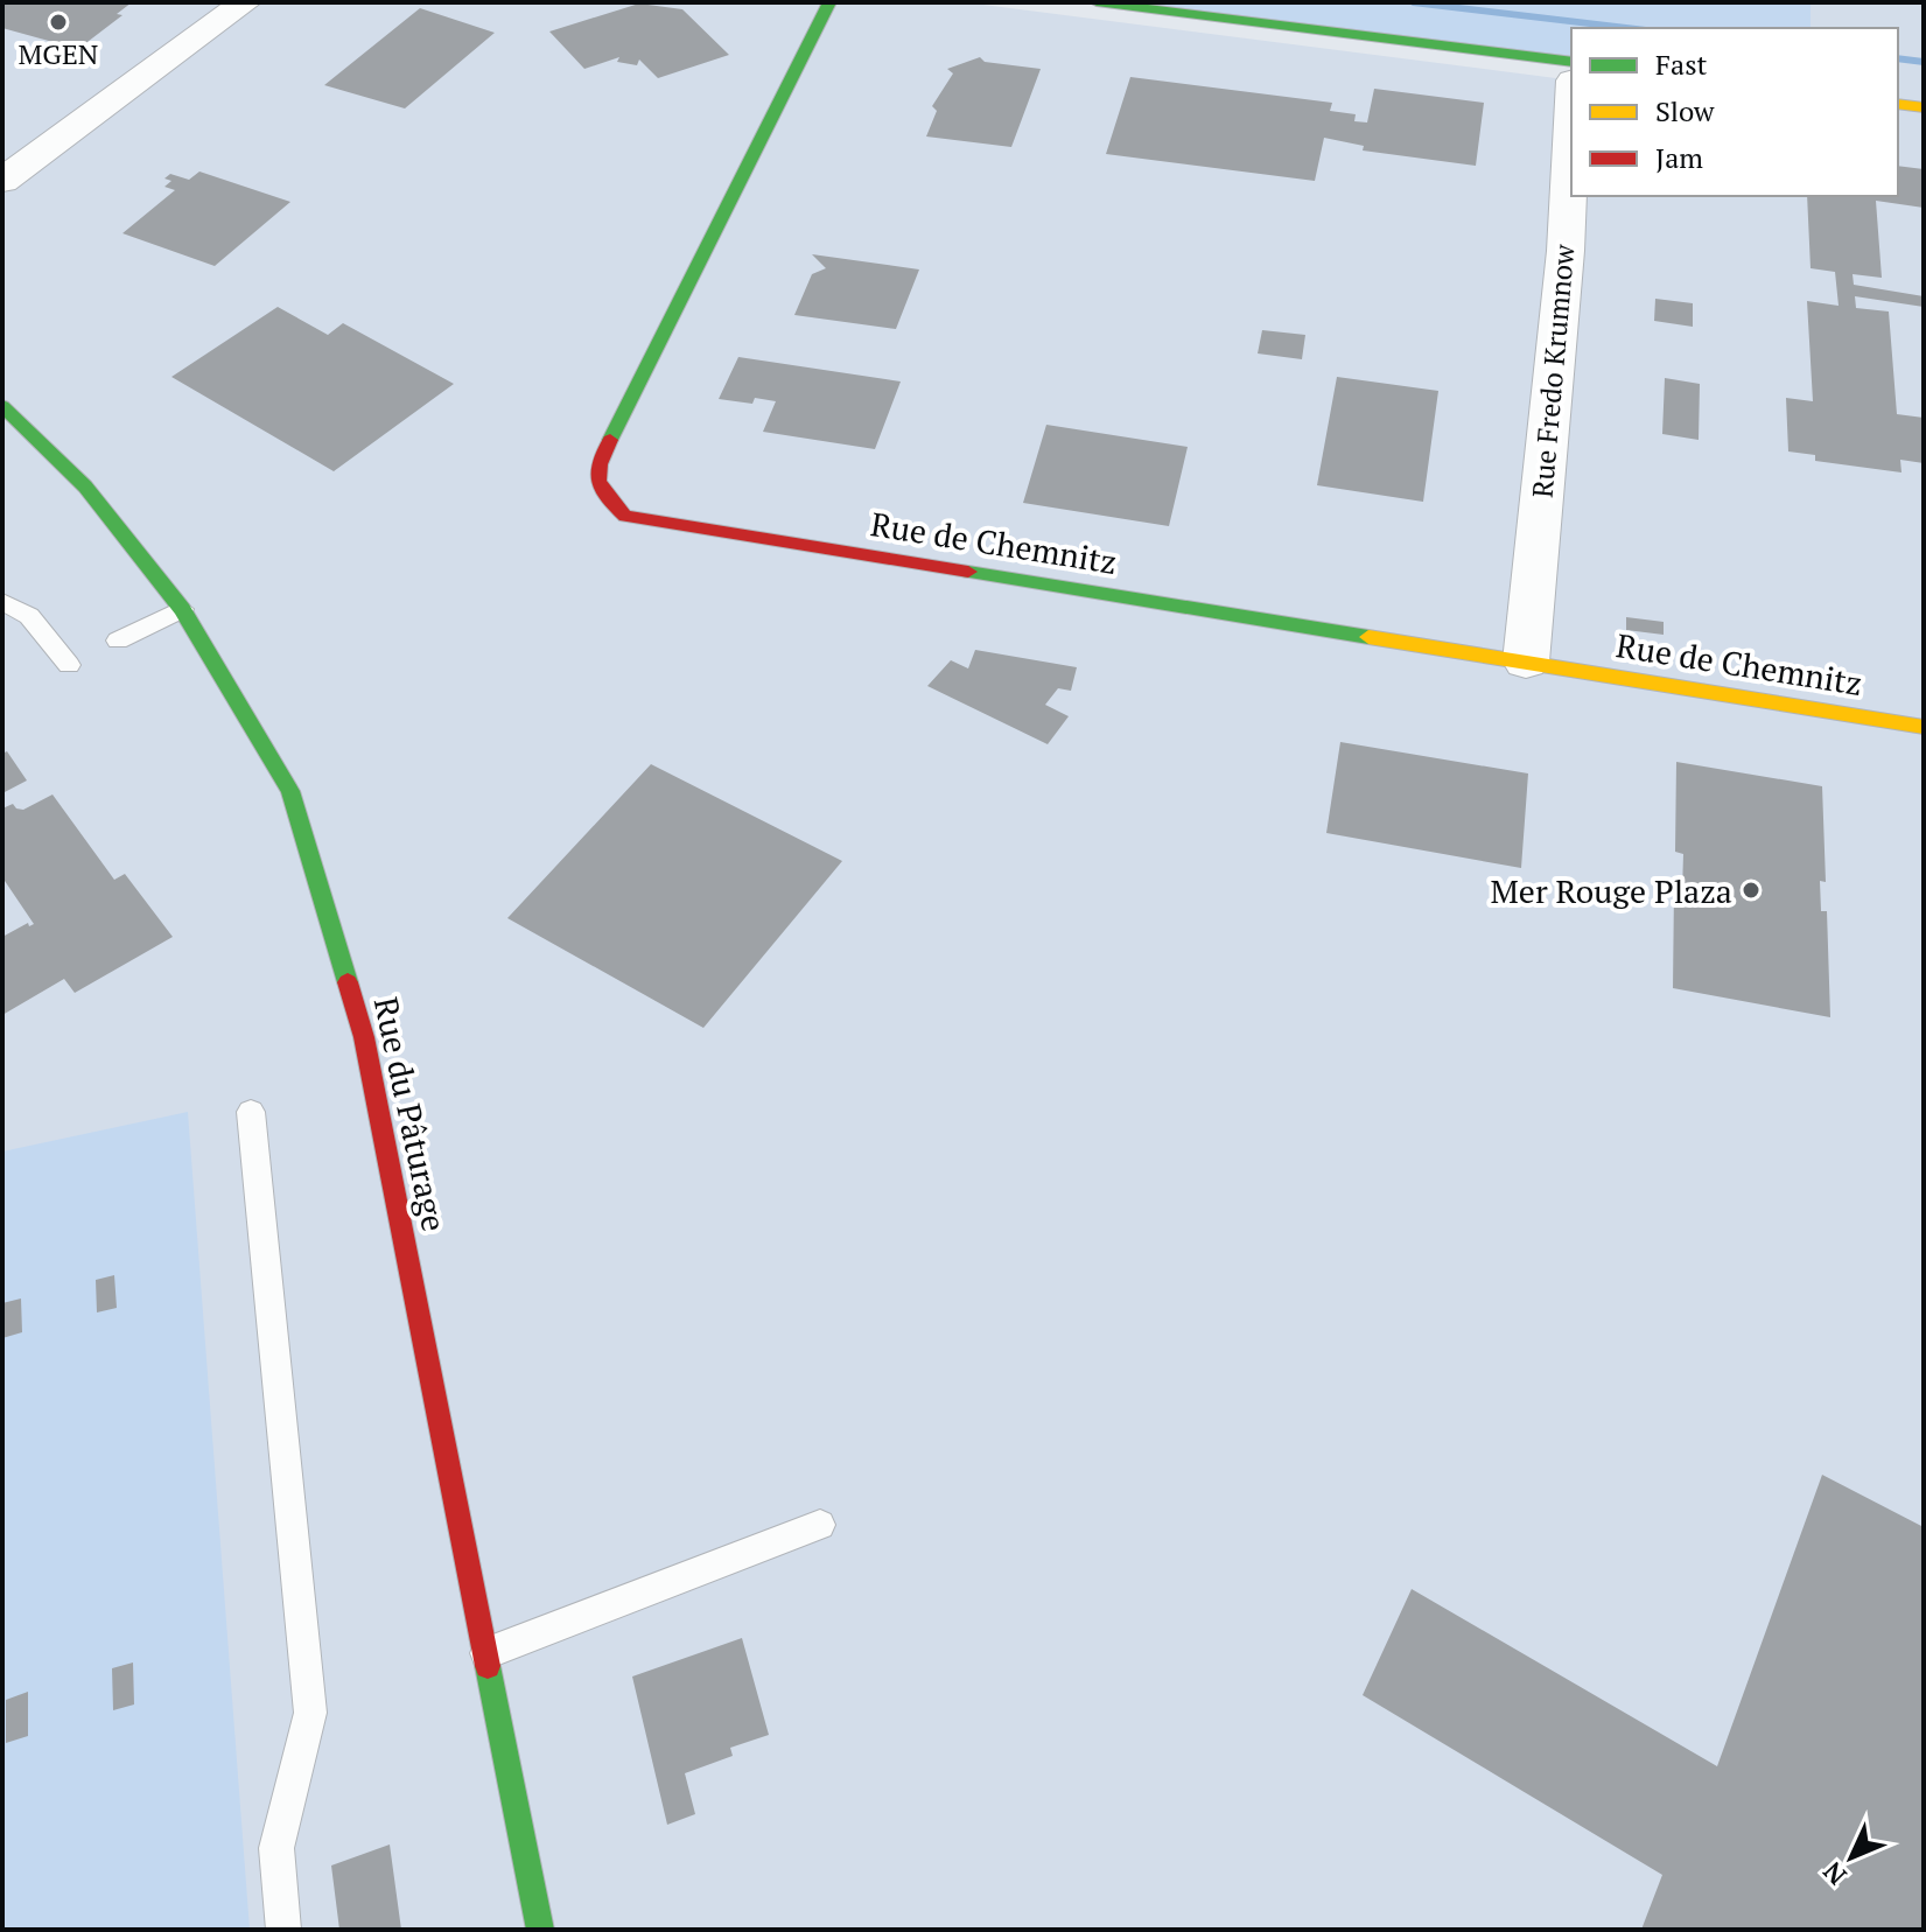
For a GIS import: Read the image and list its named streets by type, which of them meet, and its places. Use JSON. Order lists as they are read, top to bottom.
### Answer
{
  "streets": {
    "street": ["Rue Fredo Krumnow", "Rue de Chemnitz", "Rue du Pâturage"]
  },
  "crossings": [
    ["Rue Fredo Krumnow", "Rue de Chemnitz"]
  ],
  "places": ["MGEN", "Mer Rouge Plaza"],
  "legend": ["Fast", "Slow", "Jam"],
  "north": "bottom left"
}
